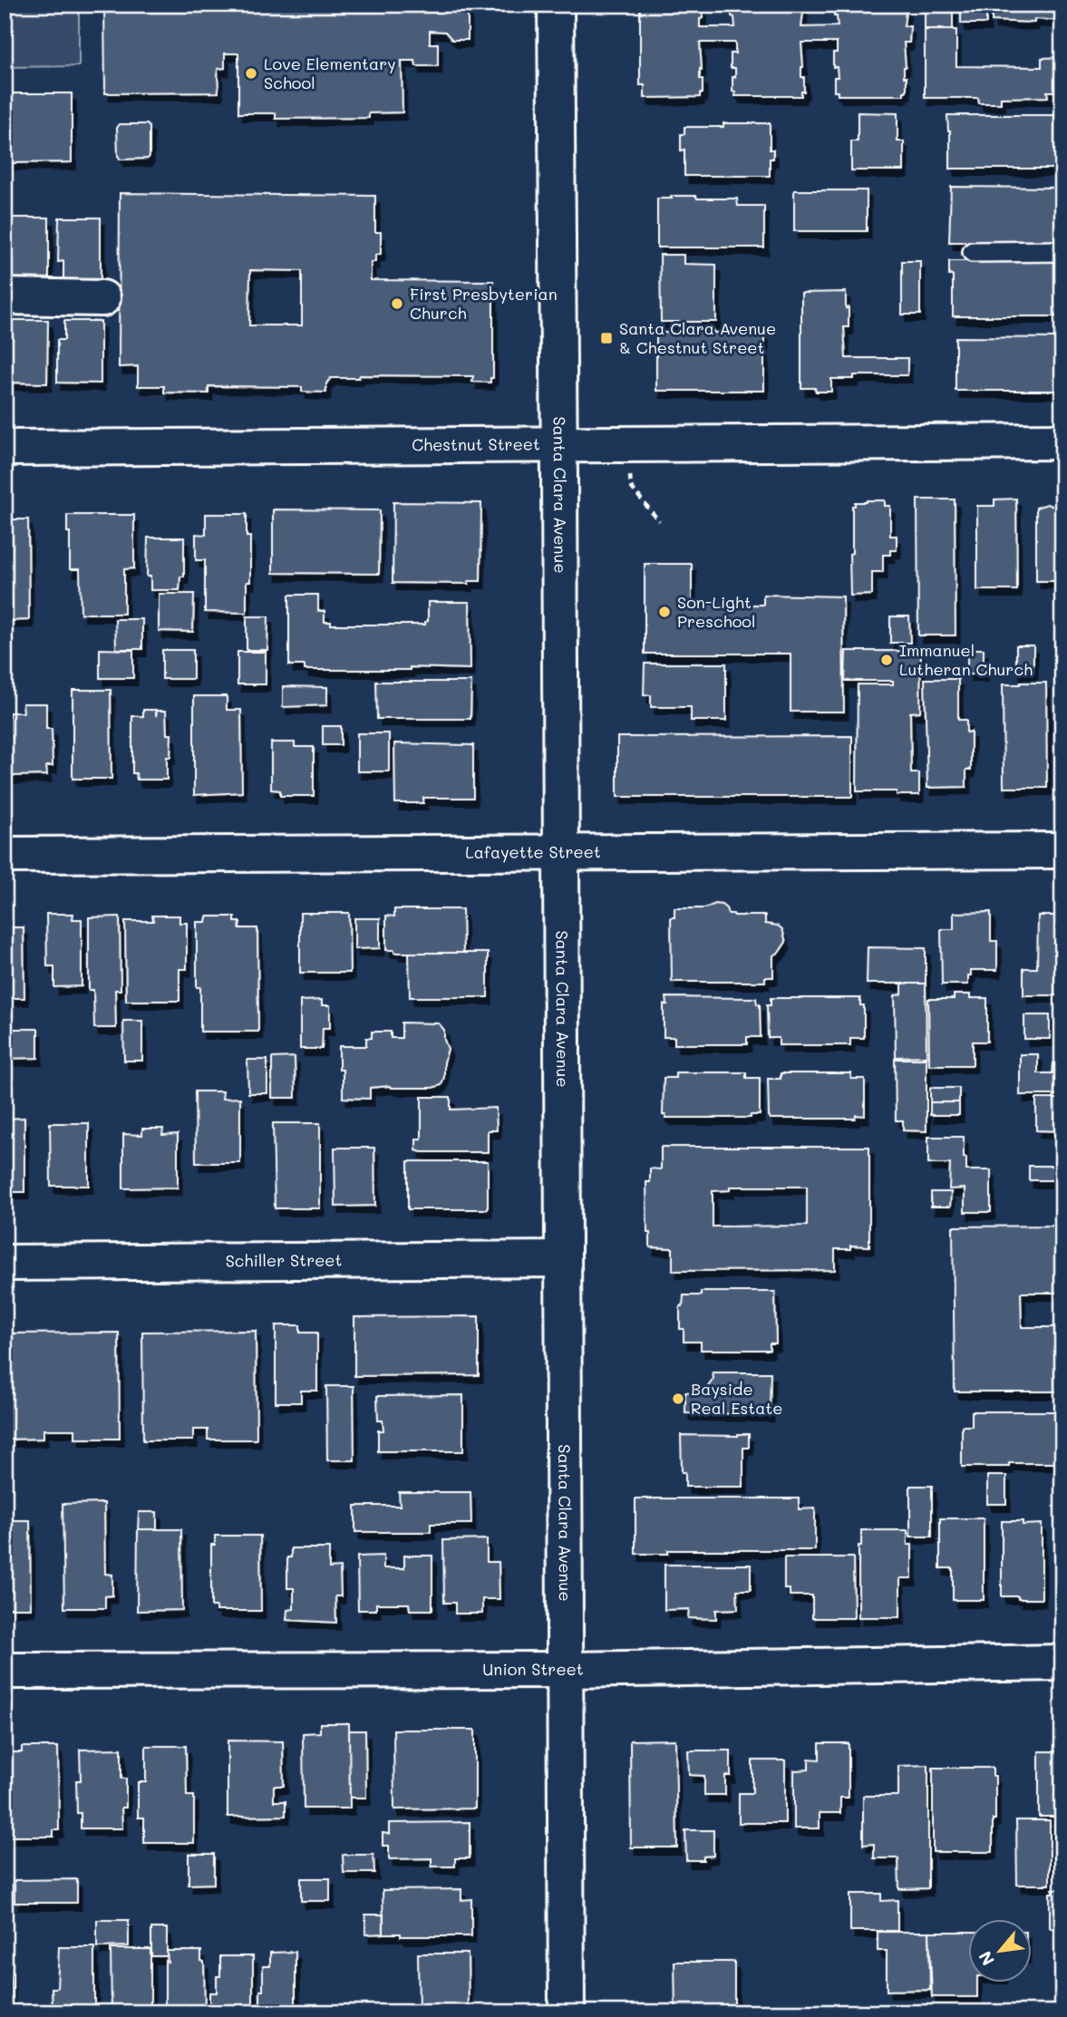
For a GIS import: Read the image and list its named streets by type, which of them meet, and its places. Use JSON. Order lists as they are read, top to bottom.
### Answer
{
  "streets": {
    "street": [
      "Chestnut Street",
      "Santa Clara Avenue",
      "Lafayette Street",
      "Schiller Street",
      "Union Street"
    ]
  },
  "crossings": [
    ["Chestnut Street", "Santa Clara Avenue"],
    ["Santa Clara Avenue", "Lafayette Street"],
    ["Santa Clara Avenue", "Schiller Street"],
    ["Santa Clara Avenue", "Union Street"]
  ],
  "places": {
    "other": [
      "Love Elementary School",
      "First Presbyterian Church",
      "Son-Light Preschool",
      "Immanuel Lutheran Church",
      "Bayside Real Estate"
    ],
    "transit": ["Santa Clara Avenue & Chestnut Street"]
  },
  "north": "bottom left"
}
